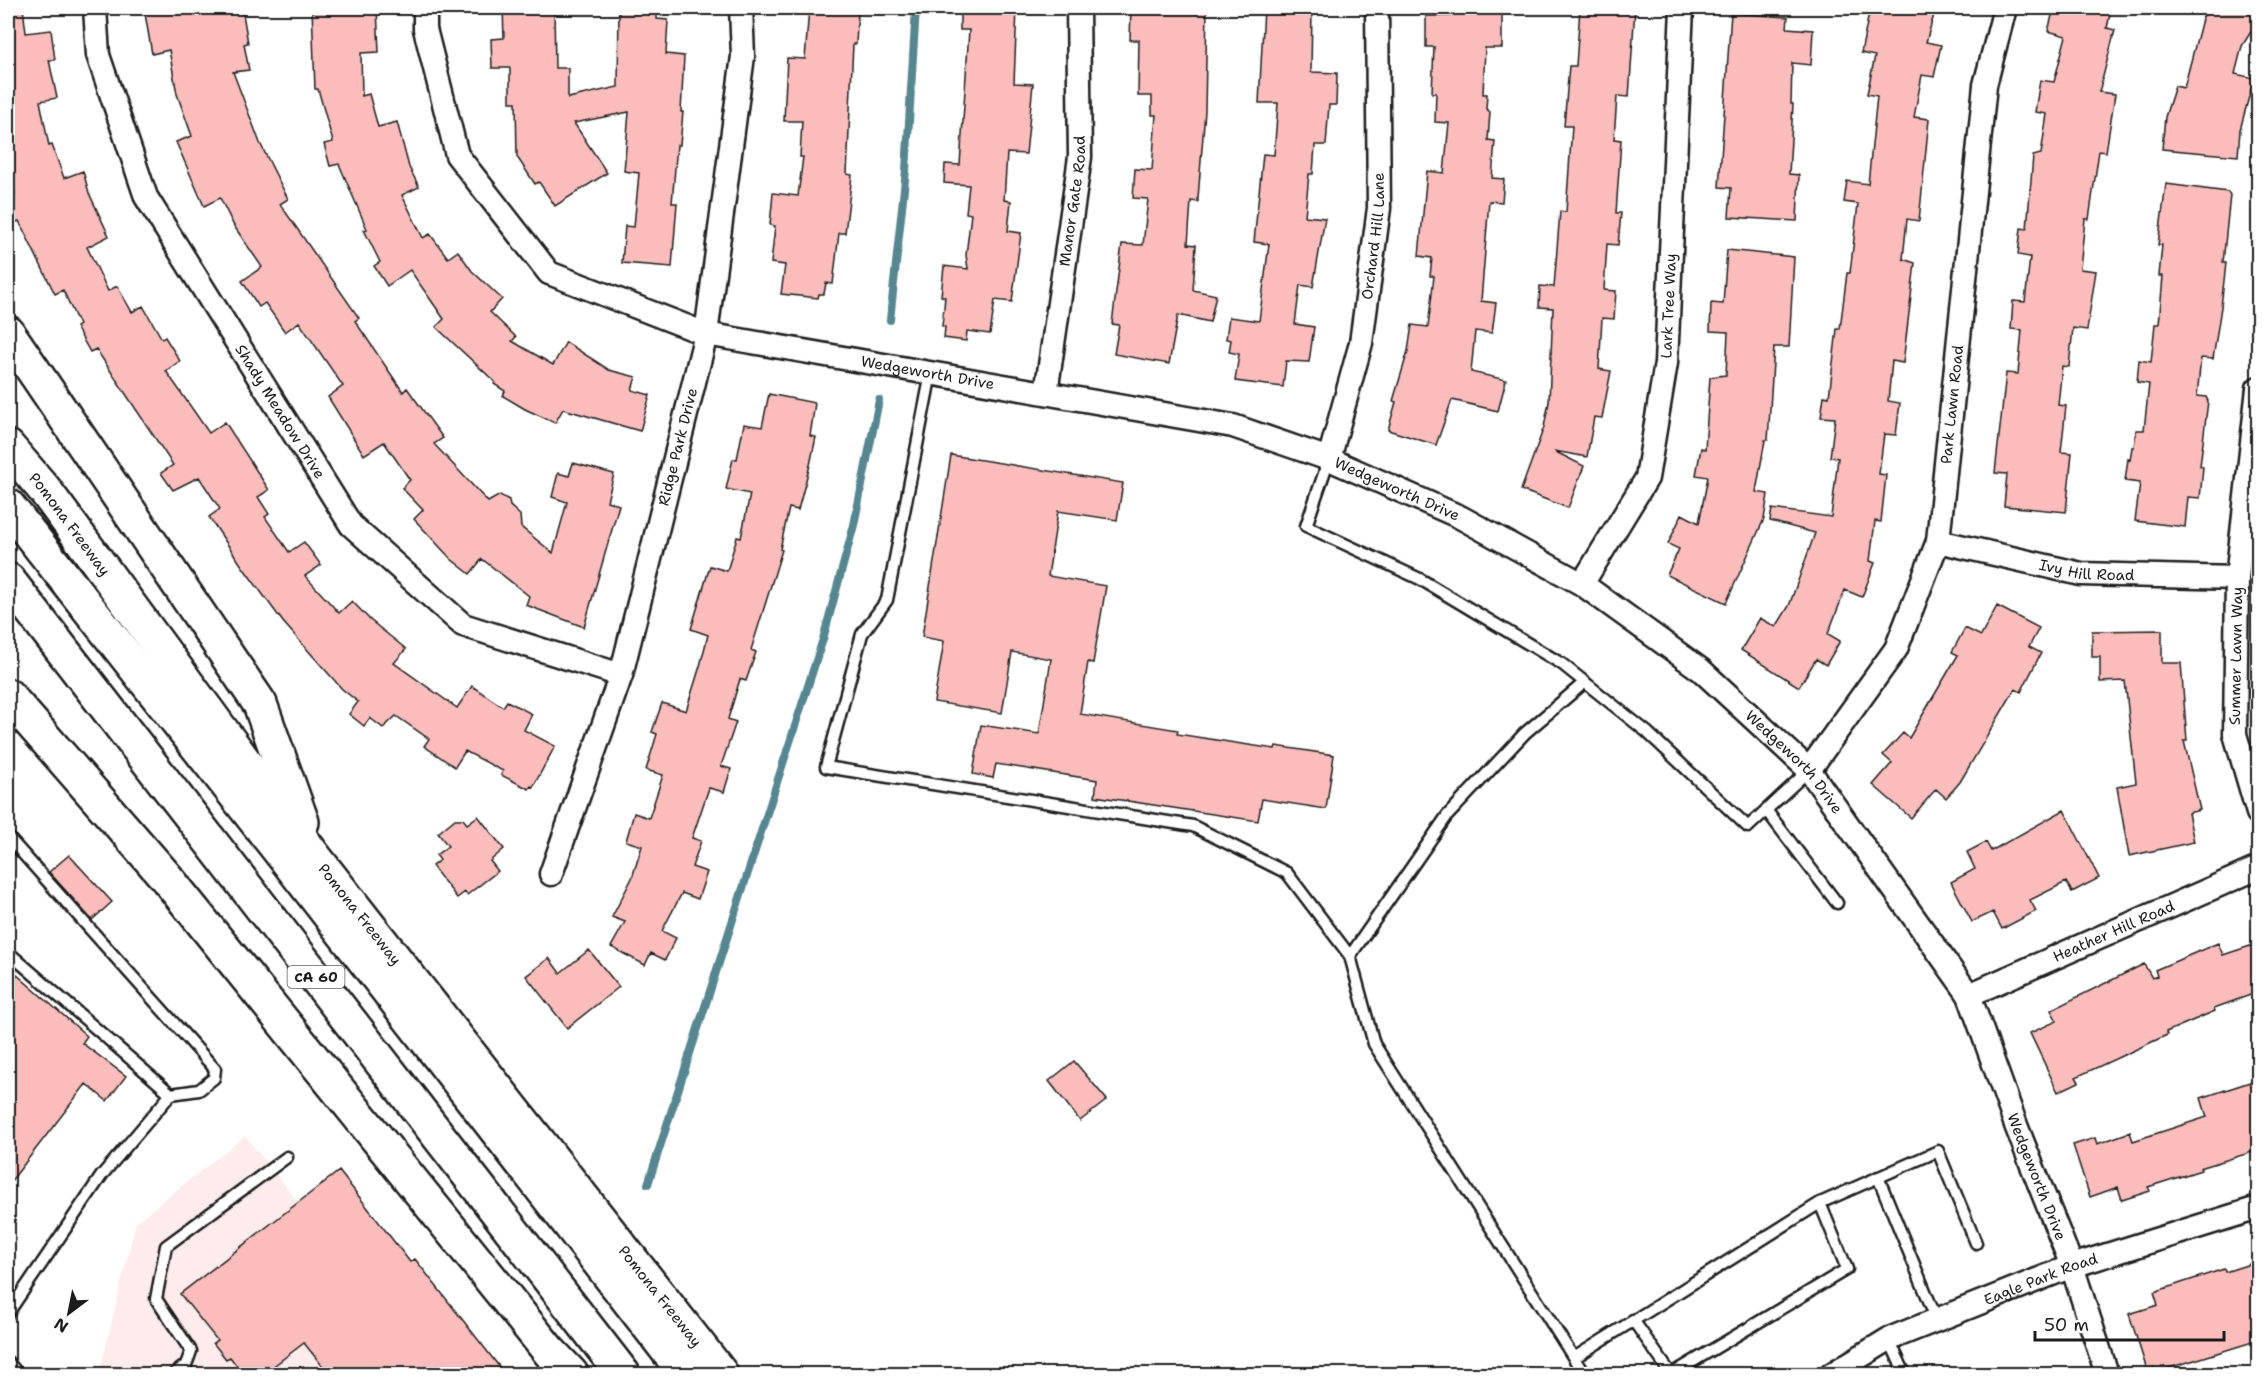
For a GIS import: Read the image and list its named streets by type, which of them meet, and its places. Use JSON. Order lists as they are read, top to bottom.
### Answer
{
  "streets": {
    "highway": ["Pomona Freeway", "CA 60"],
    "street": [
      "Manor Gate Road",
      "Orchard Hill Lane",
      "Lark Tree Way",
      "Wedgeworth Drive",
      "Park Lawn Road",
      "Shady Meadow Drive",
      "Ridge Park Drive",
      "Ivy Hill Road",
      "Summer Lawn Way",
      "Heather Hill Road",
      "Eagle Park Road"
    ]
  },
  "crossings": [
    ["Manor Gate Road", "Wedgeworth Drive"],
    ["Orchard Hill Lane", "Wedgeworth Drive"],
    ["Lark Tree Way", "Wedgeworth Drive"],
    ["Wedgeworth Drive", "Park Lawn Road"],
    ["Wedgeworth Drive", "Ridge Park Drive"],
    ["Wedgeworth Drive", "Heather Hill Road"],
    ["Wedgeworth Drive", "Eagle Park Road"],
    ["Park Lawn Road", "Ivy Hill Road"],
    ["Shady Meadow Drive", "Ridge Park Drive"],
    ["Ivy Hill Road", "Summer Lawn Way"]
  ],
  "scale_bar": "50 m",
  "north": "bottom left"
}
